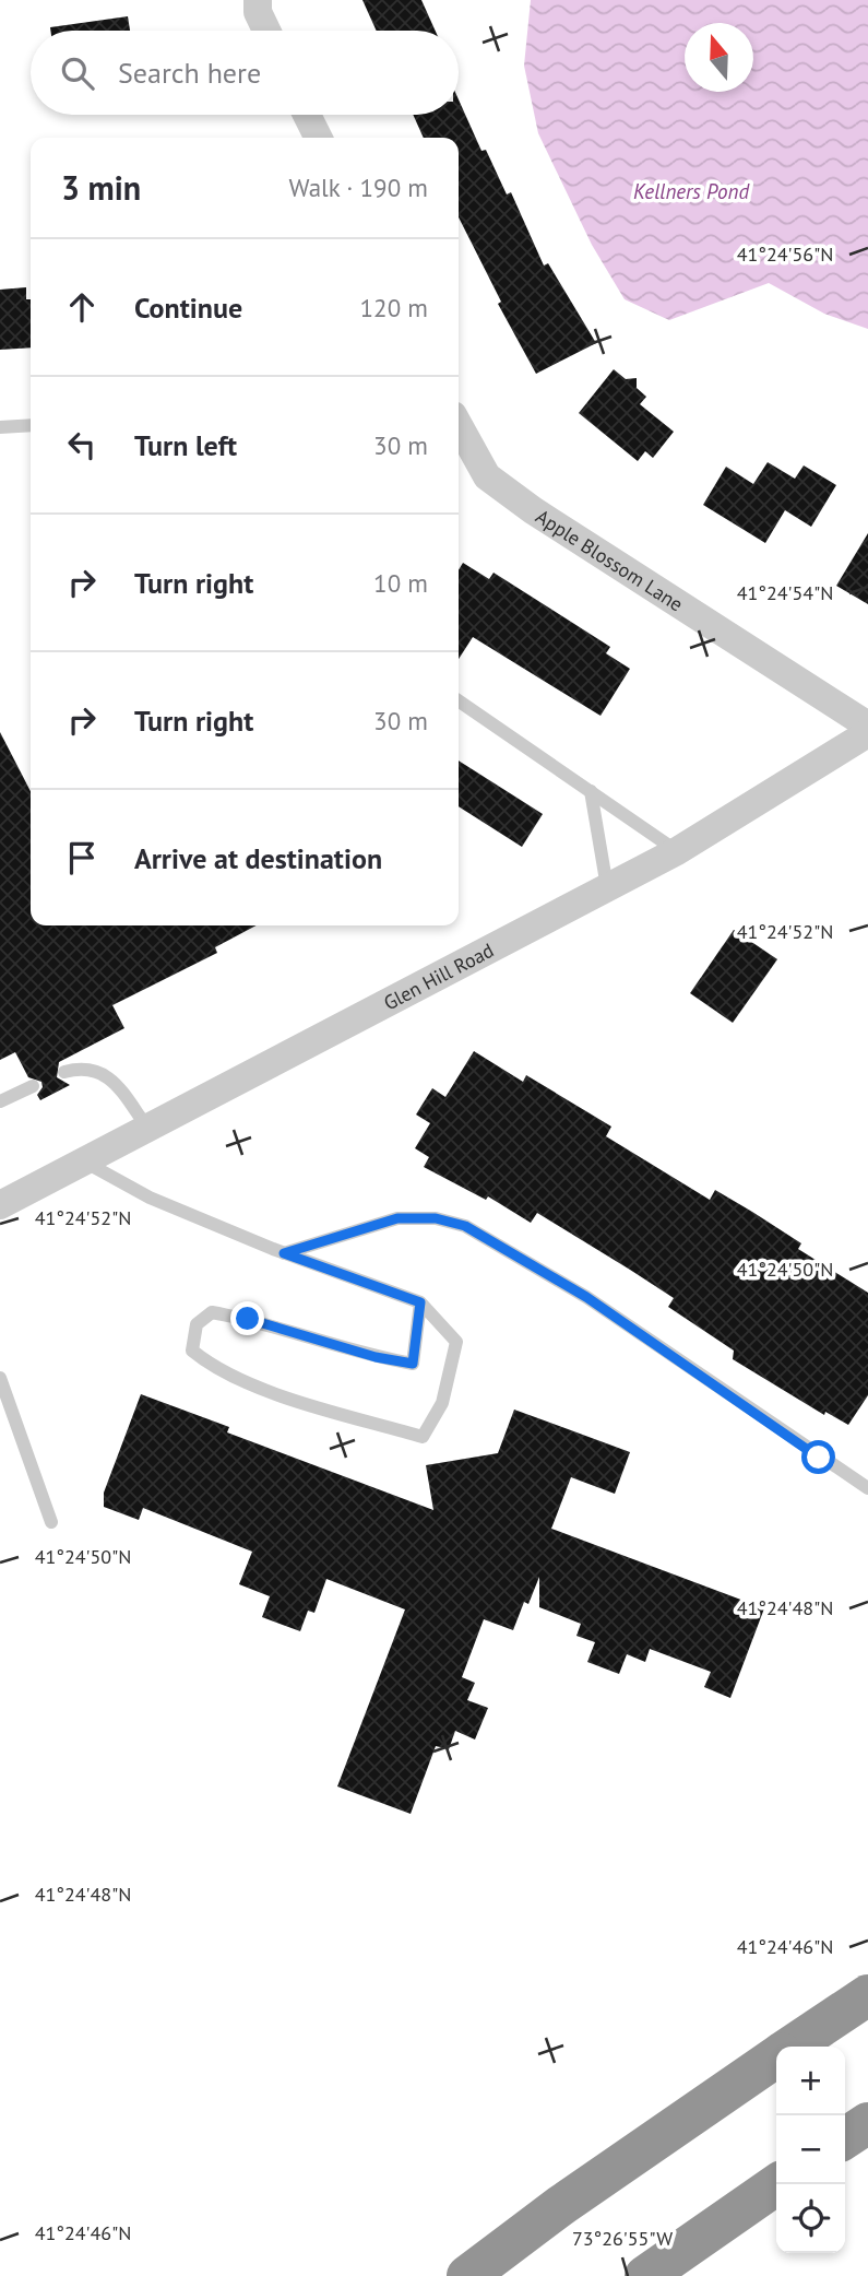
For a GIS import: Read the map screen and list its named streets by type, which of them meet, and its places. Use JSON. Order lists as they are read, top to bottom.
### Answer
{
  "streets": {
    "street": ["Apple Blossom Lane", "Glen Hill Road"]
  },
  "water": ["Kellners Pond"],
  "north": "top",
  "page": {
    "search": "Search here",
    "heading": ["3 min", "Walk · 190 m"],
    "list": [
      ["Continue", "120 m"],
      ["Turn left", "30 m"],
      ["Turn right", "10 m"],
      ["Turn right", "30 m"],
      "Arrive at destination"
    ],
    "map_buttons": ["+", "−"]
  },
  "coordinates": [
    "41°24'56\"N",
    "41°24'54\"N",
    "41°24'52\"N",
    "41°24'50\"N",
    "41°24'48\"N",
    "41°24'46\"N",
    "73°26'55\"W"
  ]
}
